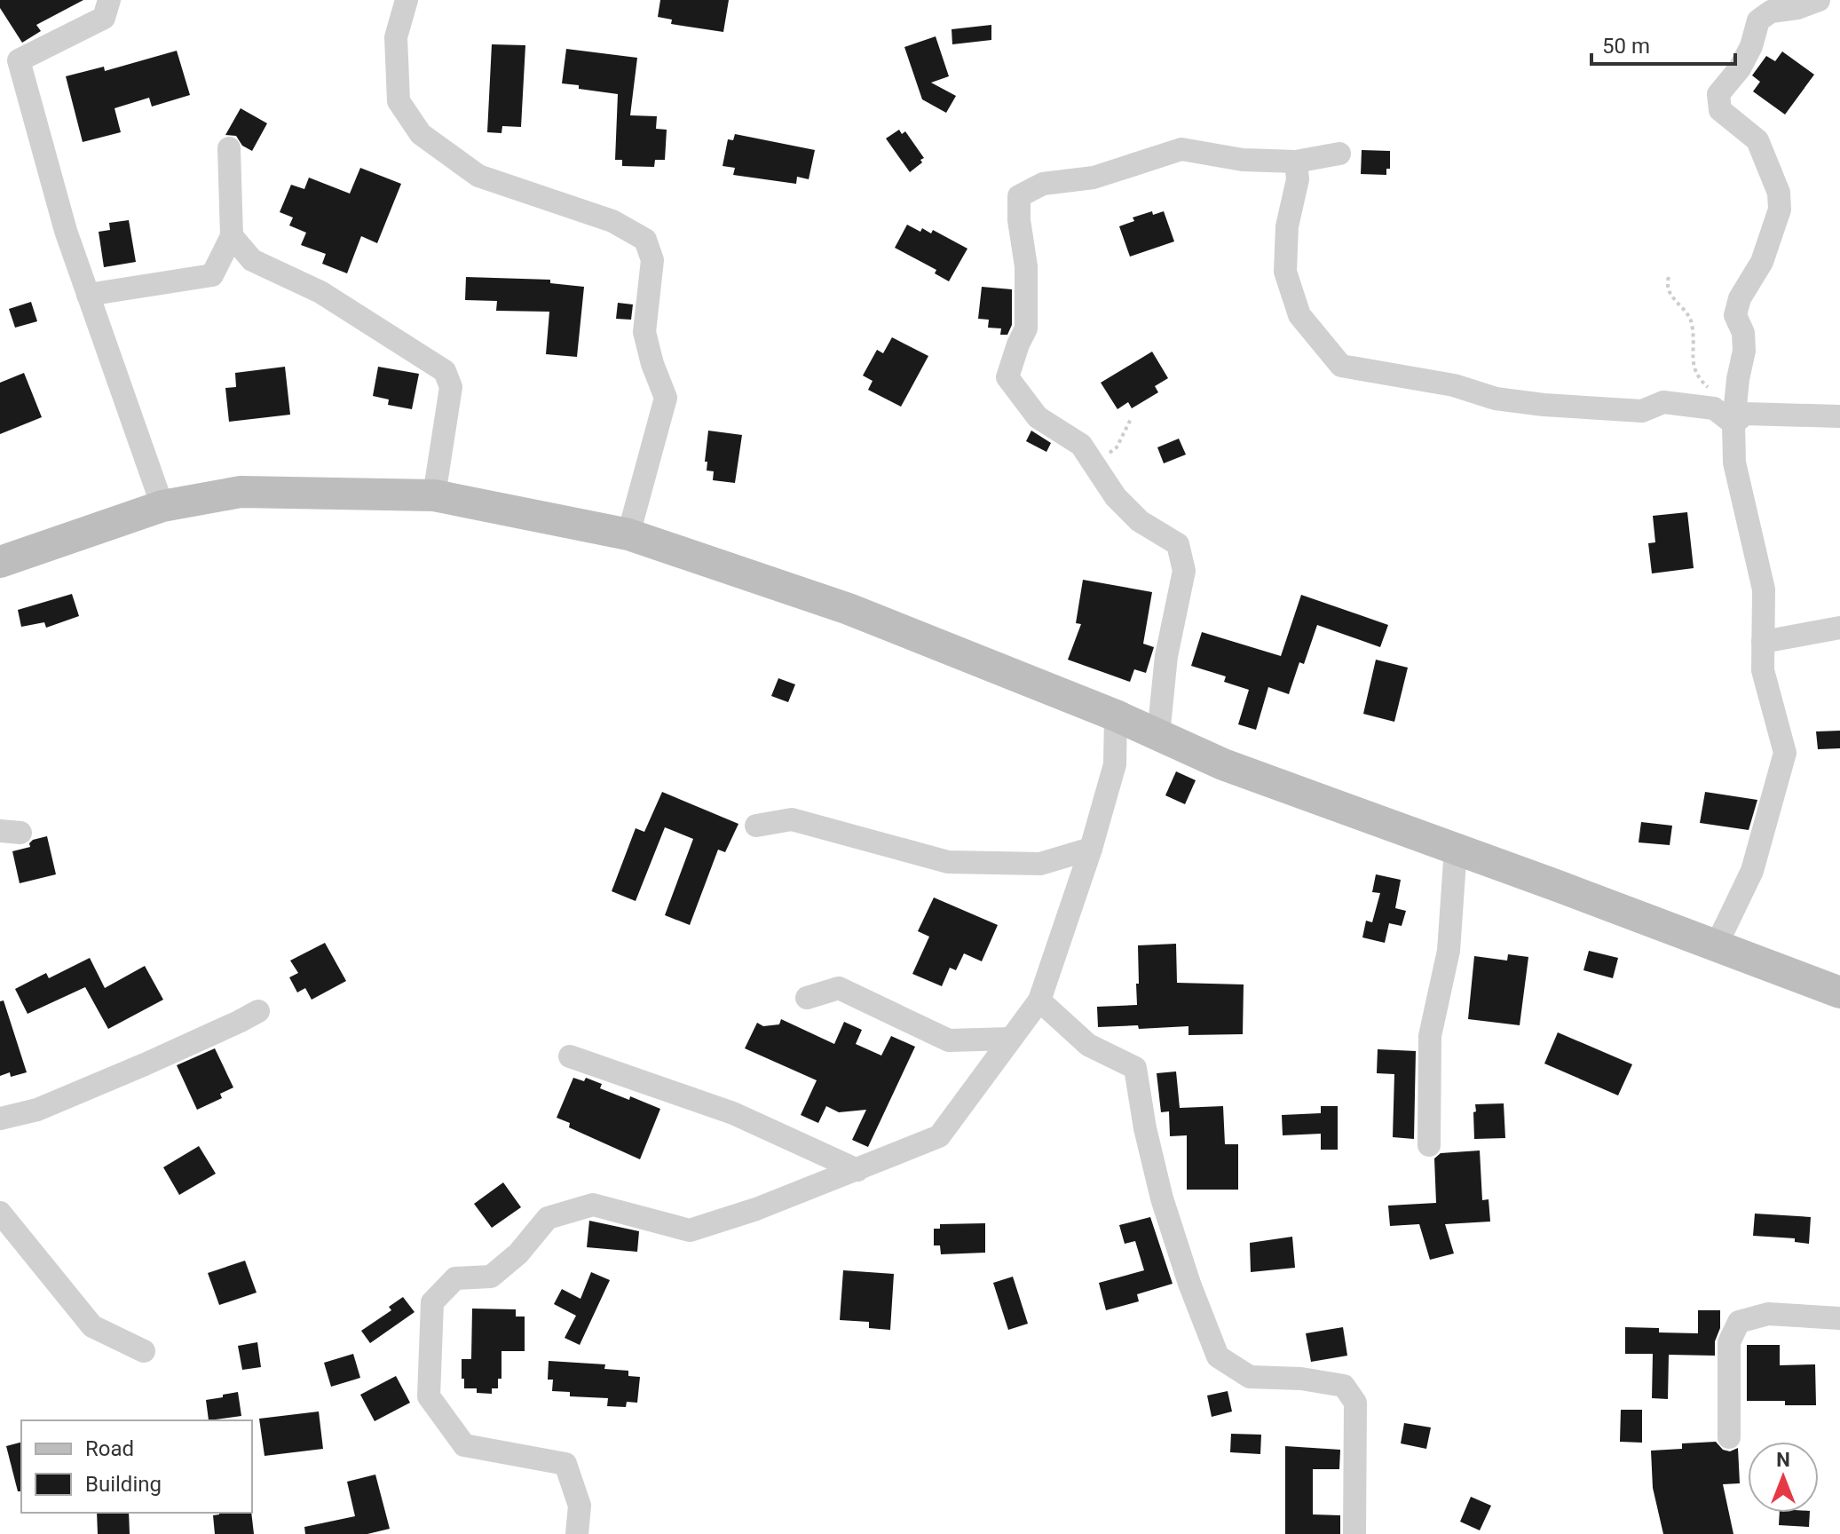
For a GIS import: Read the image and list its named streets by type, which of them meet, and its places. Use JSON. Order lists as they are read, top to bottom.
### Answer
{
  "legend": ["Road", "Building"],
  "scale_bar": "50 m",
  "north": "top"
}
